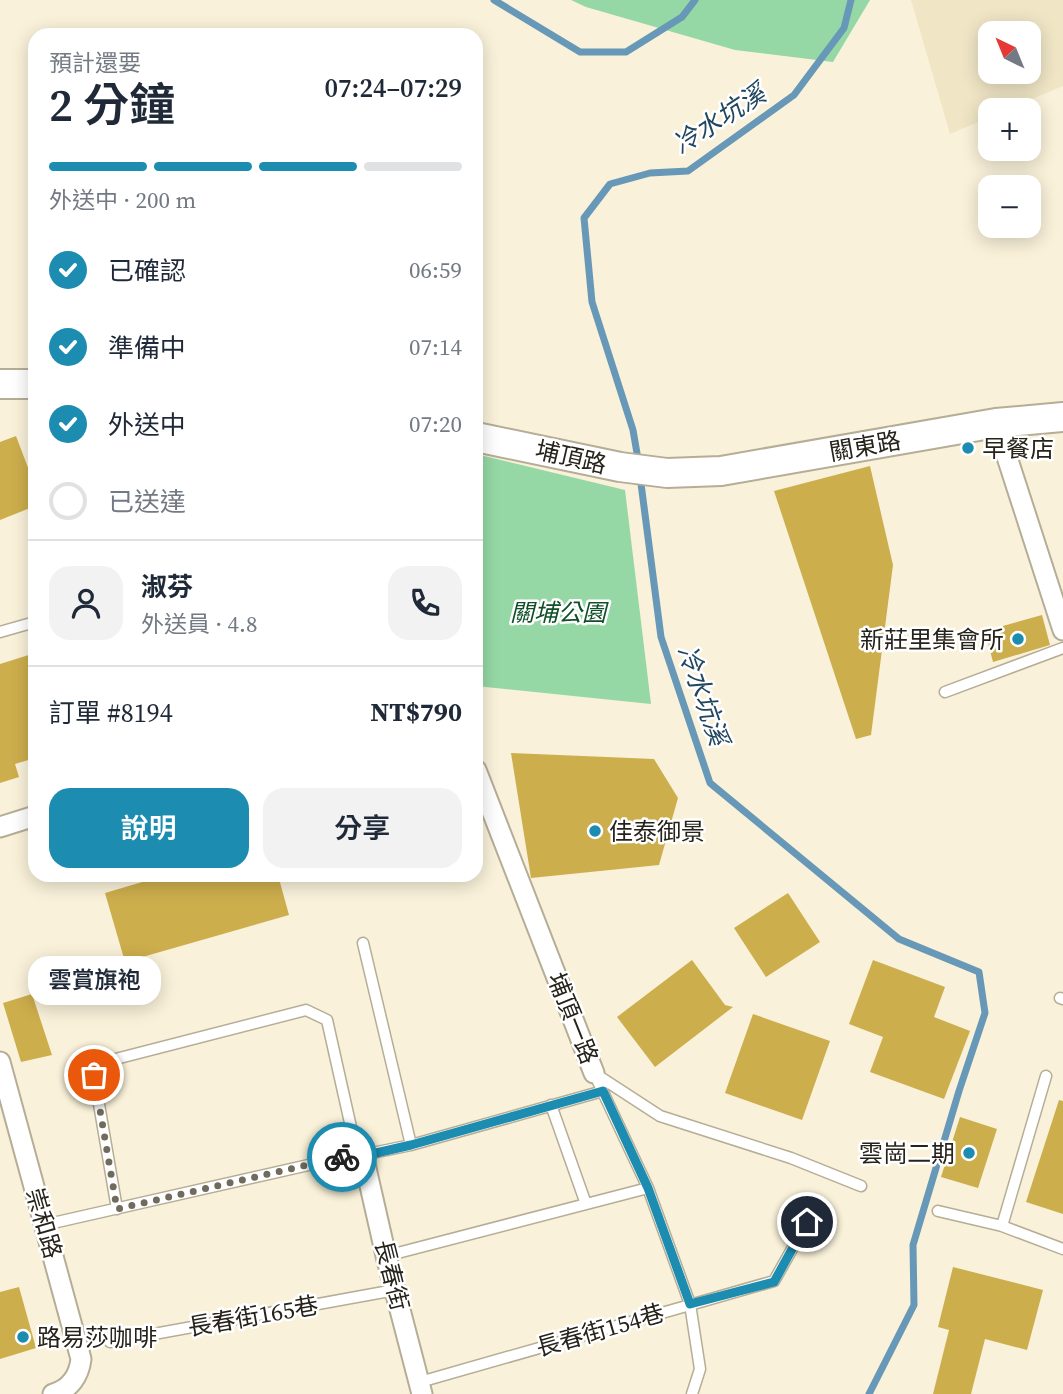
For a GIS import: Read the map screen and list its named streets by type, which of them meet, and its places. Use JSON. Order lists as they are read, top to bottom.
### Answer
{
  "streets": {
    "street": [
      "關東路",
      "埔頂路",
      "埔頂一路",
      "崇和路",
      "長春街"
    ],
    "lane": ["長春街165巷", "長春街154巷"]
  },
  "crossings": [
    ["關東路", "埔頂路"],
    ["長春街", "長春街165巷"],
    ["長春街", "長春街154巷"]
  ],
  "water": ["冷水坑溪"],
  "parks": ["關埔公園"],
  "places": [
    "早餐店",
    "新莊里集會所",
    "佳泰御景",
    "雲賞旗袍",
    "雲崗二期",
    "路易莎咖啡"
  ],
  "north": "top left",
  "page": {
    "map_buttons": ["+", "−"],
    "heading": ["2 分鐘", "預計還要", "07:24–07:29"],
    "panel": [
      "淑芬",
      "外送員 · 4.8",
      "訂單 #8194",
      "NT$790"
    ],
    "bar": "外送中 · 200 m",
    "list": [
      ["已確認", "06:59"],
      ["準備中", "07:14"],
      ["外送中", "07:20"],
      "已送達"
    ],
    "buttons": ["說明", "分享"],
    "bubble": "雲賞旗袍"
  }
}
